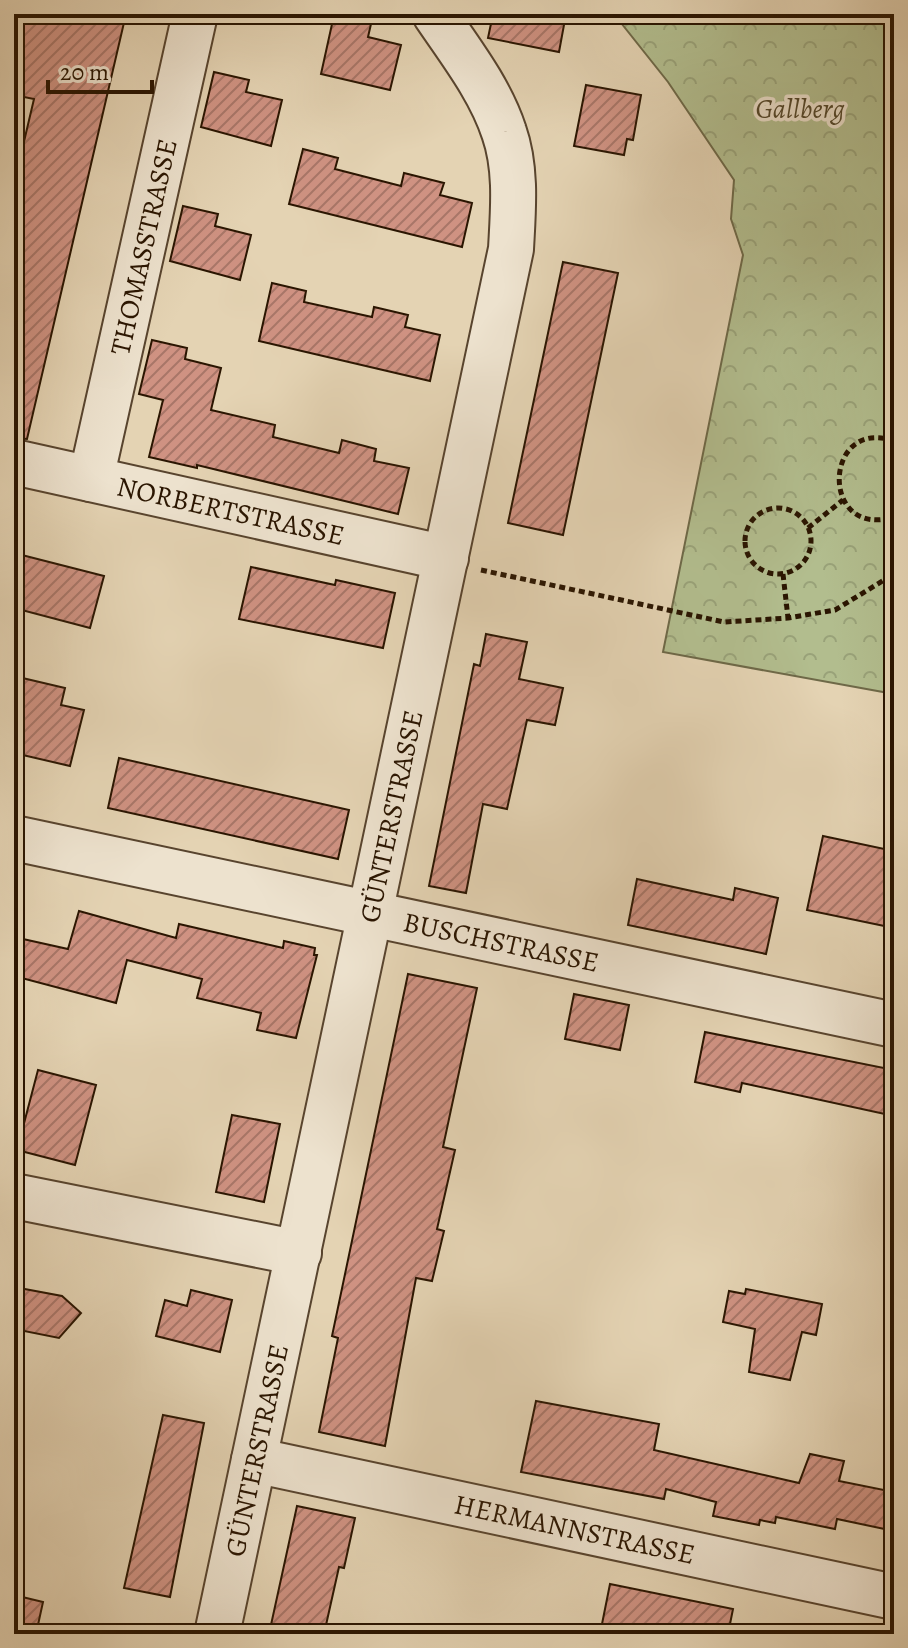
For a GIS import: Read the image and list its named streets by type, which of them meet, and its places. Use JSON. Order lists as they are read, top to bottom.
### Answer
{
  "streets": {
    "street": [
      "THOMASSTRASSE",
      "NORBERTSTRASSE",
      "GÜNTERSTRASSE",
      "BUSCHSTRASSE",
      "HERMANNSTRASSE"
    ]
  },
  "crossings": [
    ["THOMASSTRASSE", "NORBERTSTRASSE"],
    ["NORBERTSTRASSE", "GÜNTERSTRASSE"],
    ["GÜNTERSTRASSE", "BUSCHSTRASSE"],
    ["GÜNTERSTRASSE", "HERMANNSTRASSE"]
  ],
  "parks": ["Gallberg"],
  "scale_bar": "20 m"
}
